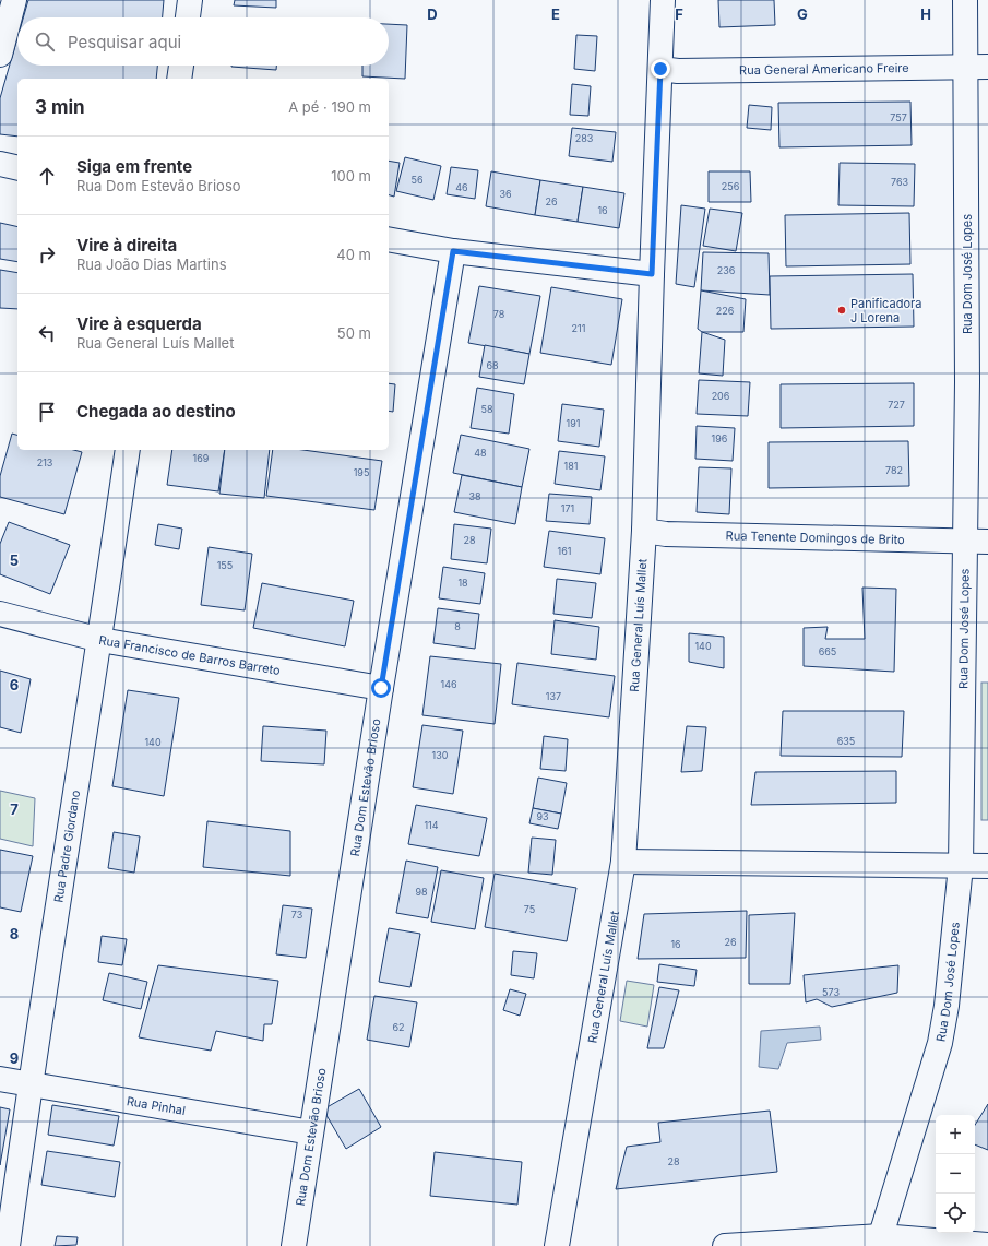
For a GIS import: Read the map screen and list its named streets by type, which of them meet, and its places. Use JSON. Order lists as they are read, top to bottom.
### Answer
{
  "streets": {
    "street": [
      "Rua General Americano Freire",
      "Rua Dom José Lopes",
      "Rua Tenente Domingos de Brito",
      "Rua General Luís Mallet",
      "Rua Francisco de Barros Barreto",
      "Rua Dom Estevão Brioso",
      "Rua Padre Giordano",
      "Rua Pinhal"
    ]
  },
  "crossings": [
    ["Rua General Americano Freire", "Rua Dom José Lopes"],
    ["Rua General Americano Freire", "Rua General Luís Mallet"],
    ["Rua Dom José Lopes", "Rua Tenente Domingos de Brito"],
    ["Rua Tenente Domingos de Brito", "Rua General Luís Mallet"],
    ["Rua Francisco de Barros Barreto", "Rua Dom Estevão Brioso"],
    ["Rua Francisco de Barros Barreto", "Rua Padre Giordano"],
    ["Rua Dom Estevão Brioso", "Rua Pinhal"],
    ["Rua Padre Giordano", "Rua Pinhal"]
  ],
  "places": ["Panificadora J Lorena"],
  "house_numbers": [
    "757",
    "283",
    "56",
    "763",
    "256",
    "46",
    "36",
    "26",
    "16",
    "236",
    "226",
    "78",
    "211",
    "68",
    "206",
    "727",
    "58",
    "191",
    "196",
    "48",
    "169",
    "213",
    "181",
    "782",
    "195",
    "38",
    "171",
    "28",
    "161",
    "155",
    "18",
    "8",
    "140",
    "665",
    "146",
    "137",
    "635",
    "140",
    "130",
    "93",
    "114",
    "98",
    "75",
    "73",
    "26",
    "16",
    "573",
    "62",
    "28"
  ],
  "page": {
    "search": "Pesquisar aqui",
    "heading": ["3 min", "A pé · 190 m"],
    "list": [
      ["Siga em frente", "Rua Dom Estevão Brioso", "100 m"],
      ["Vire à direita", "Rua João Dias Martins", "40 m"],
      ["Vire à esquerda", "Rua General Luís Mallet", "50 m"],
      "Chegada ao destino"
    ],
    "map_buttons": ["+", "−"]
  },
  "grid": {
    "columns": [
      "D",
      "E",
      "F",
      "G",
      "H"
    ],
    "rows": [
      "5",
      "6",
      "7",
      "8",
      "9"
    ]
  }
}
